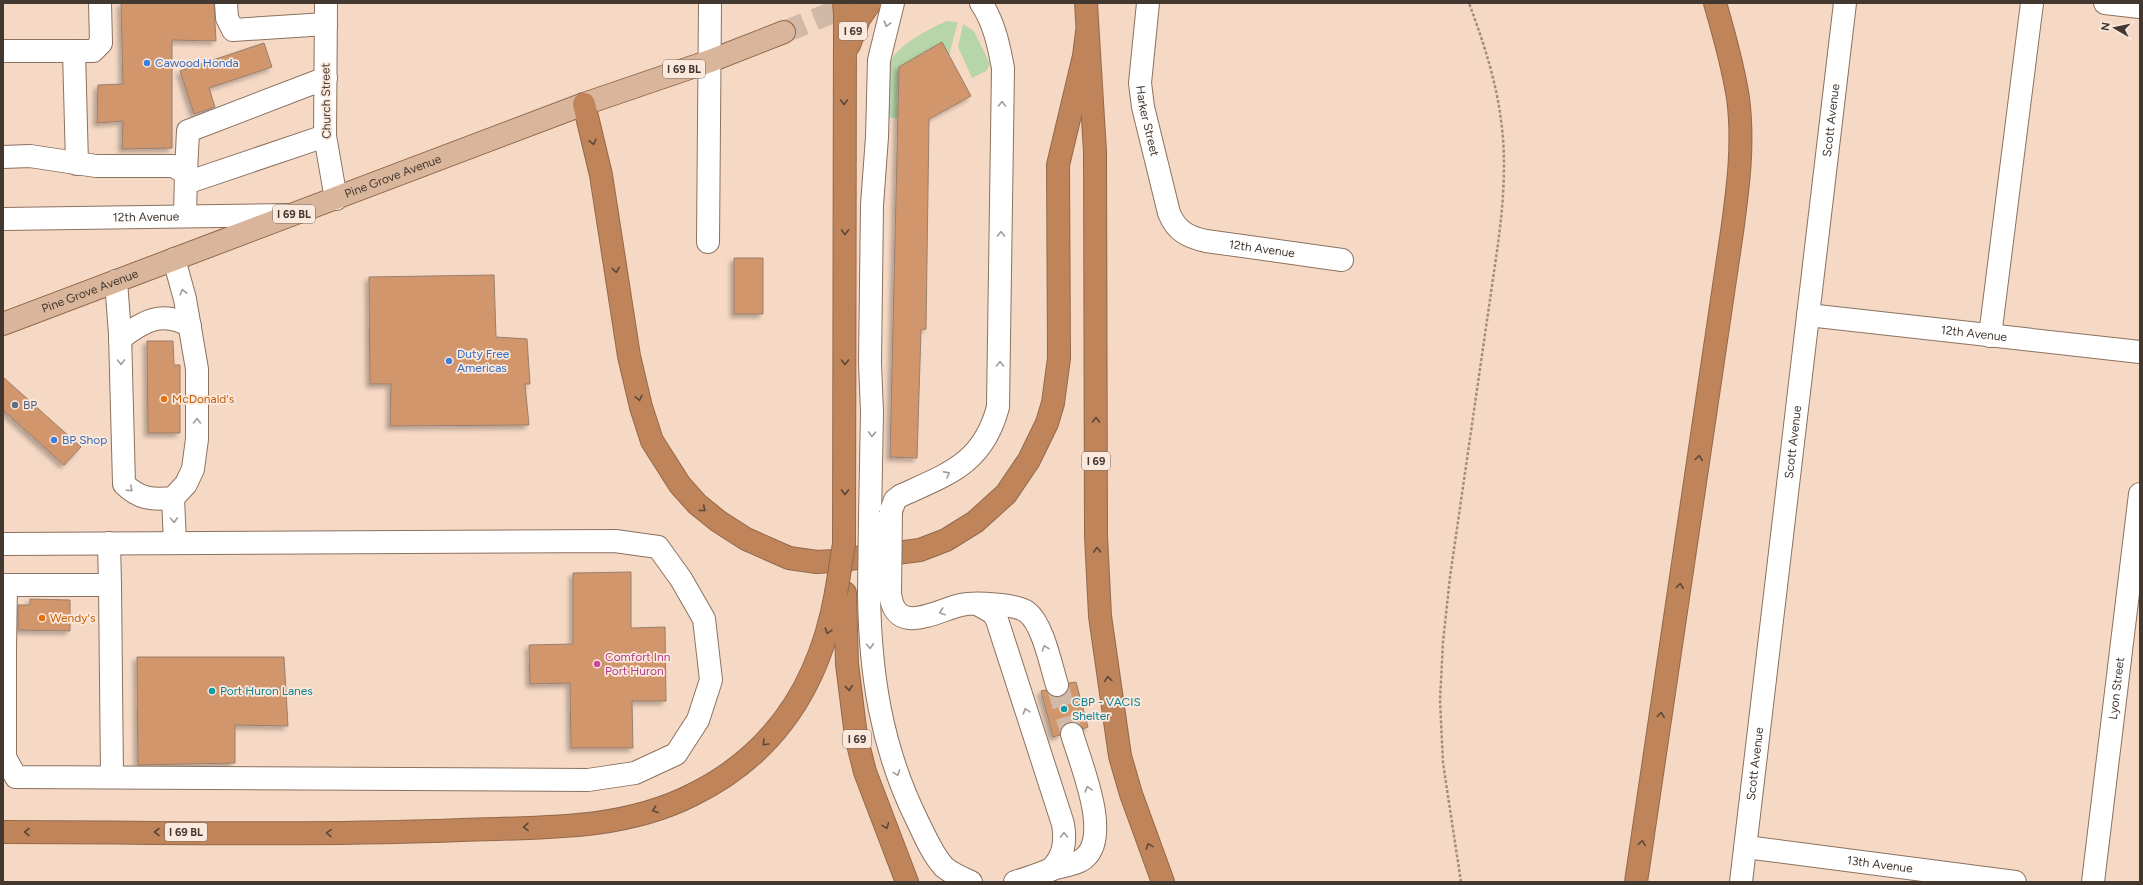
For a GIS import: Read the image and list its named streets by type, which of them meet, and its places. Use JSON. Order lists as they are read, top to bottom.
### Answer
{
  "streets": {
    "highway": ["I 69", "I 69 BL"],
    "main road": ["Pine Grove Avenue"],
    "street": [
      "Church Street",
      "Harker Street",
      "Scott Avenue",
      "12th Avenue",
      "Lyon Street",
      "13th Avenue"
    ]
  },
  "crossings": [
    ["I 69", "I 69 BL"],
    ["Church Street", "Pine Grove Avenue"],
    ["Harker Street", "12th Avenue"],
    ["Scott Avenue", "12th Avenue"],
    ["Scott Avenue", "13th Avenue"],
    ["Pine Grove Avenue", "12th Avenue"]
  ],
  "places": [
    "Cawood Honda",
    "Duty Free Americas",
    "McDonald's",
    "BP",
    "BP Shop",
    "Wendy's",
    "Comfort Inn Port Huron",
    "Port Huron Lanes",
    "CBP - VACIS Shelter"
  ],
  "north": "left"
}
